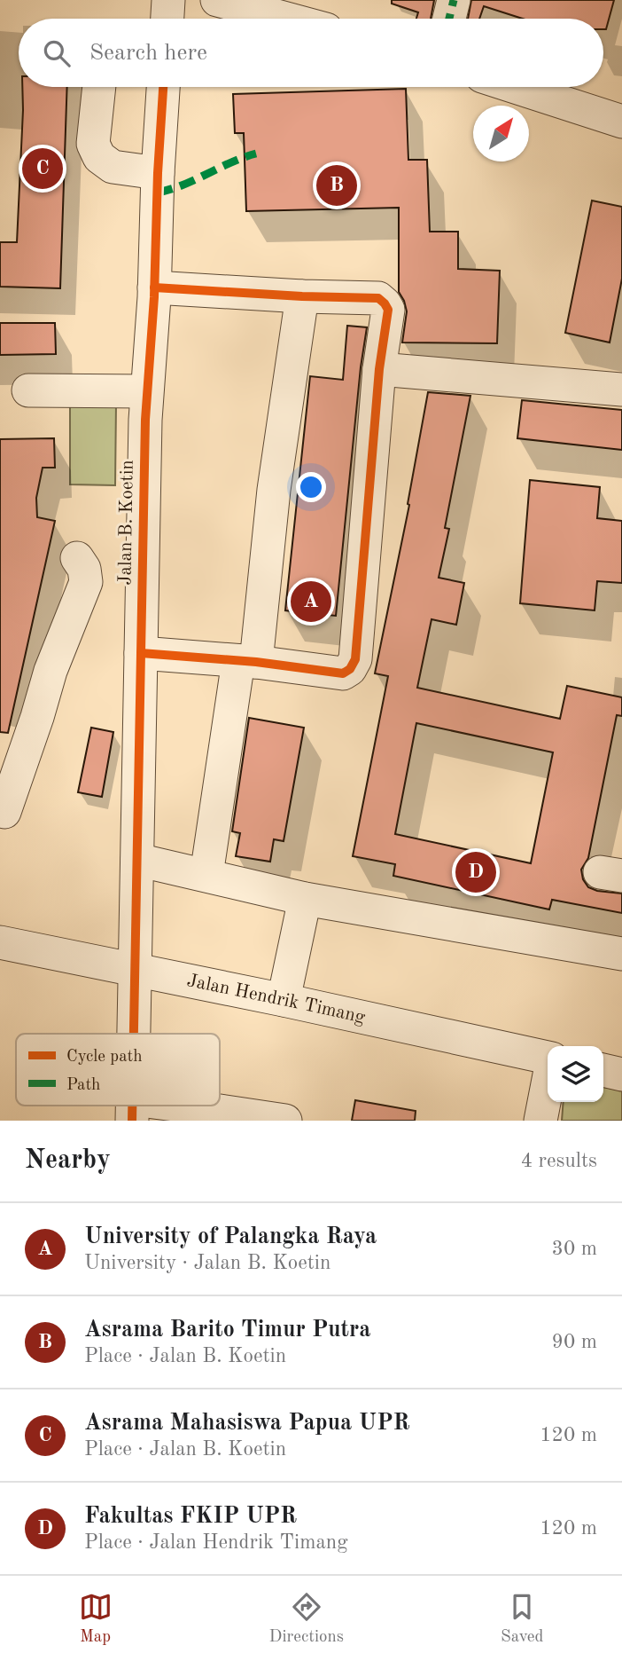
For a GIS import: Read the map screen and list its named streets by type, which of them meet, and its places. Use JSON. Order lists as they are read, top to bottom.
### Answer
{
  "streets": {
    "street": ["Jalan B. Koetin", "Jalan Hendrik Timang"]
  },
  "crossings": [
    ["Jalan B. Koetin", "Jalan Hendrik Timang"]
  ],
  "legend": ["Cycle path", "Path"],
  "north": "top right",
  "page": {
    "search": "Search here",
    "pins": [
      "C",
      "B",
      "A",
      "D"
    ],
    "heading": ["Nearby", "4 results"],
    "list": [
      {
        "mark": "A",
        "name": "University of Palangka Raya",
        "note": "University · Jalan B. Koetin",
        "value": "30 m"
      },
      {
        "mark": "B",
        "name": "Asrama Barito Timur Putra",
        "note": "Place · Jalan B. Koetin",
        "value": "90 m"
      },
      {
        "mark": "C",
        "name": "Asrama Mahasiswa Papua UPR",
        "note": "Place · Jalan B. Koetin",
        "value": "120 m"
      },
      {
        "mark": "D",
        "name": "Fakultas FKIP UPR",
        "note": "Place · Jalan Hendrik Timang",
        "value": "120 m"
      }
    ],
    "nav": ["Map", "Directions", "Saved"]
  }
}
